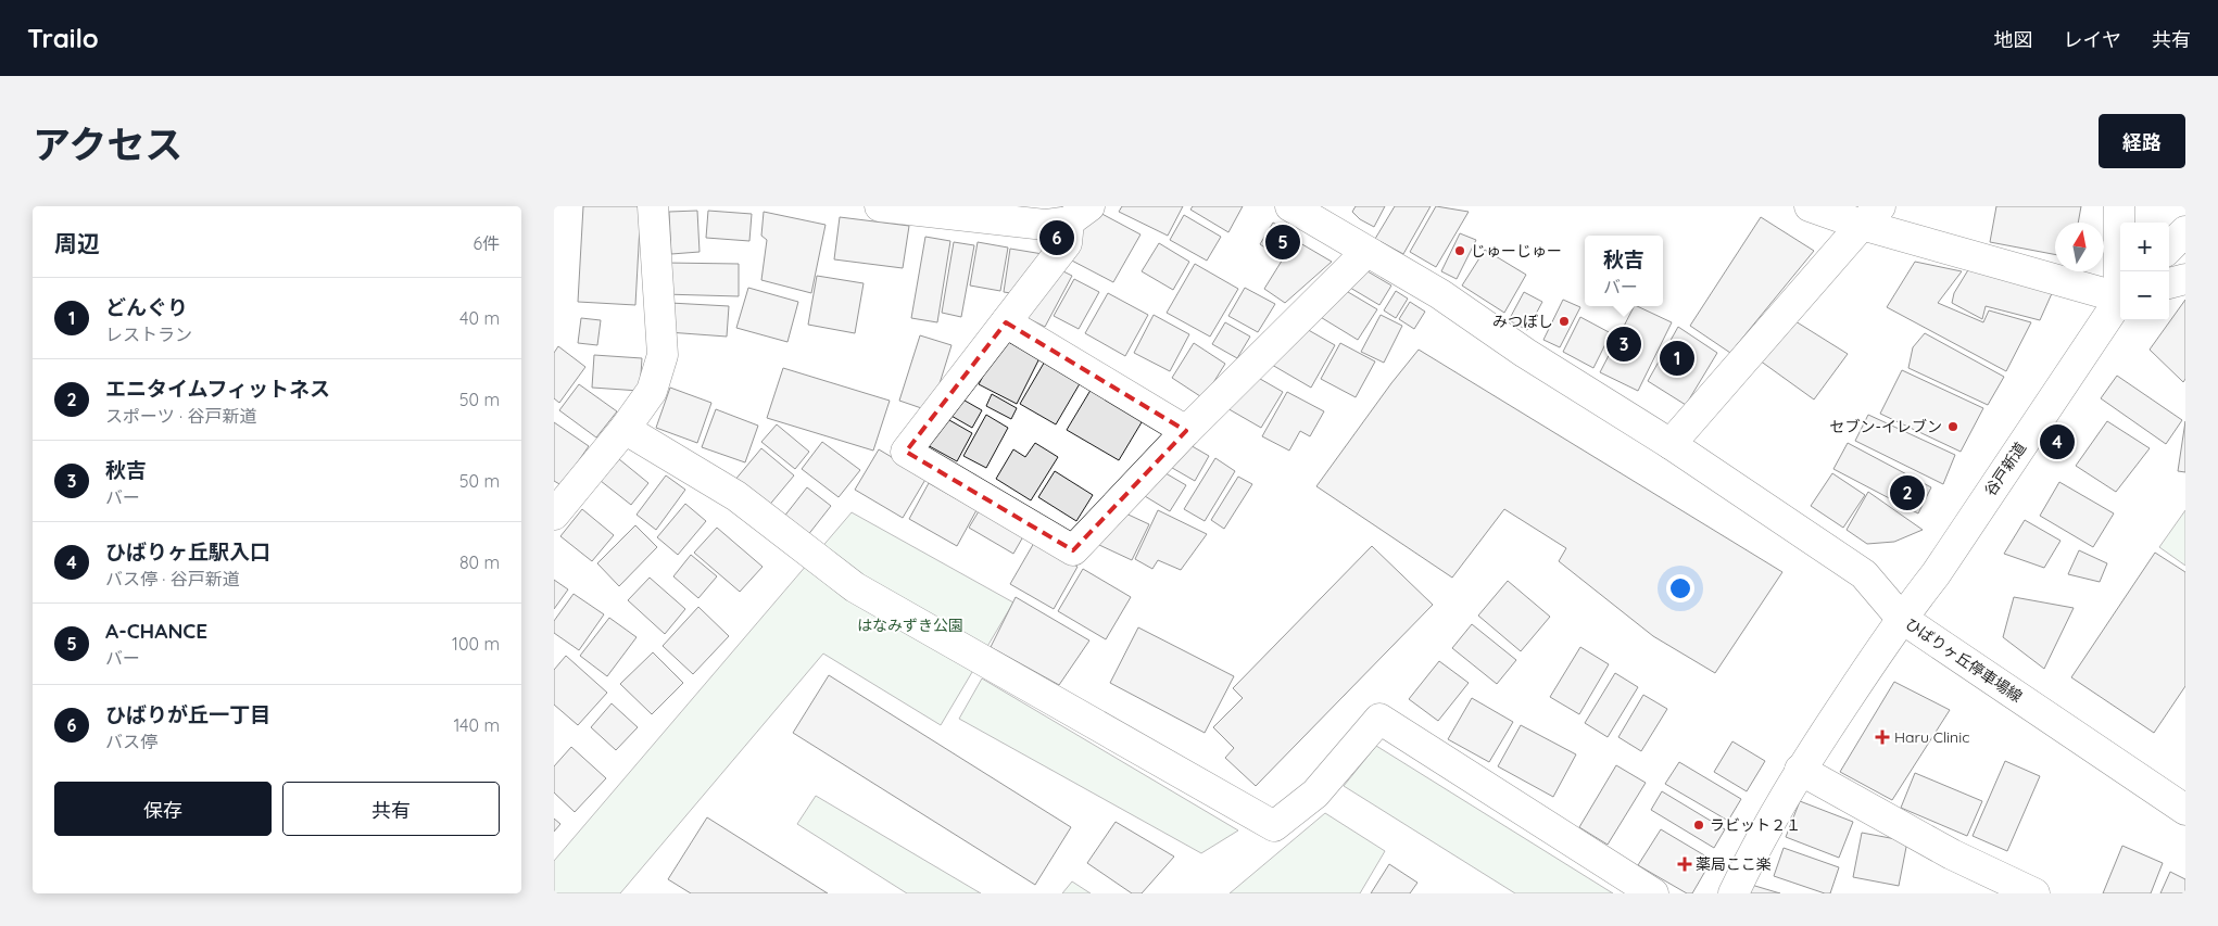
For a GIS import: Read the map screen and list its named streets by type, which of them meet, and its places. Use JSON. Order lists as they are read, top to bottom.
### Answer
{
  "streets": {
    "street": ["谷戸新道", "ひばりヶ丘停車場線"]
  },
  "crossings": [
    ["谷戸新道", "ひばりヶ丘停車場線"]
  ],
  "parks": ["はなみずき公園"],
  "places": {
    "other": [
      "じゅーじゅー",
      "みつぼし",
      "セブン-イレブン",
      "ラビット２１"
    ],
    "health": ["Haru Clinic", "薬局ここ楽"]
  },
  "north": "top",
  "page": {
    "header": "Trailo",
    "nav": ["地図", "レイヤ", "共有"],
    "title": "アクセス",
    "buttons": [
      "経路",
      ["保存", "共有"]
    ],
    "heading": ["周辺", "6件"],
    "pins": [
      "6",
      "5",
      "3",
      "1",
      "4",
      "2"
    ],
    "map_buttons": ["+", "−"],
    "popup": ["秋吉", "バー"],
    "list": [
      {
        "mark": "1",
        "name": "どんぐり",
        "note": "レストラン",
        "value": "40 m"
      },
      {
        "mark": "2",
        "name": "エニタイムフィットネス",
        "note": "スポーツ · 谷戸新道",
        "value": "50 m"
      },
      {
        "mark": "3",
        "name": "秋吉",
        "note": "バー",
        "value": "50 m"
      },
      {
        "mark": "4",
        "name": "ひばりヶ丘駅入口",
        "note": "バス停 · 谷戸新道",
        "value": "80 m"
      },
      {
        "mark": "5",
        "name": "A-CHANCE",
        "note": "バー",
        "value": "100 m"
      },
      {
        "mark": "6",
        "name": "ひばりが丘一丁目",
        "note": "バス停",
        "value": "140 m"
      }
    ]
  }
}
